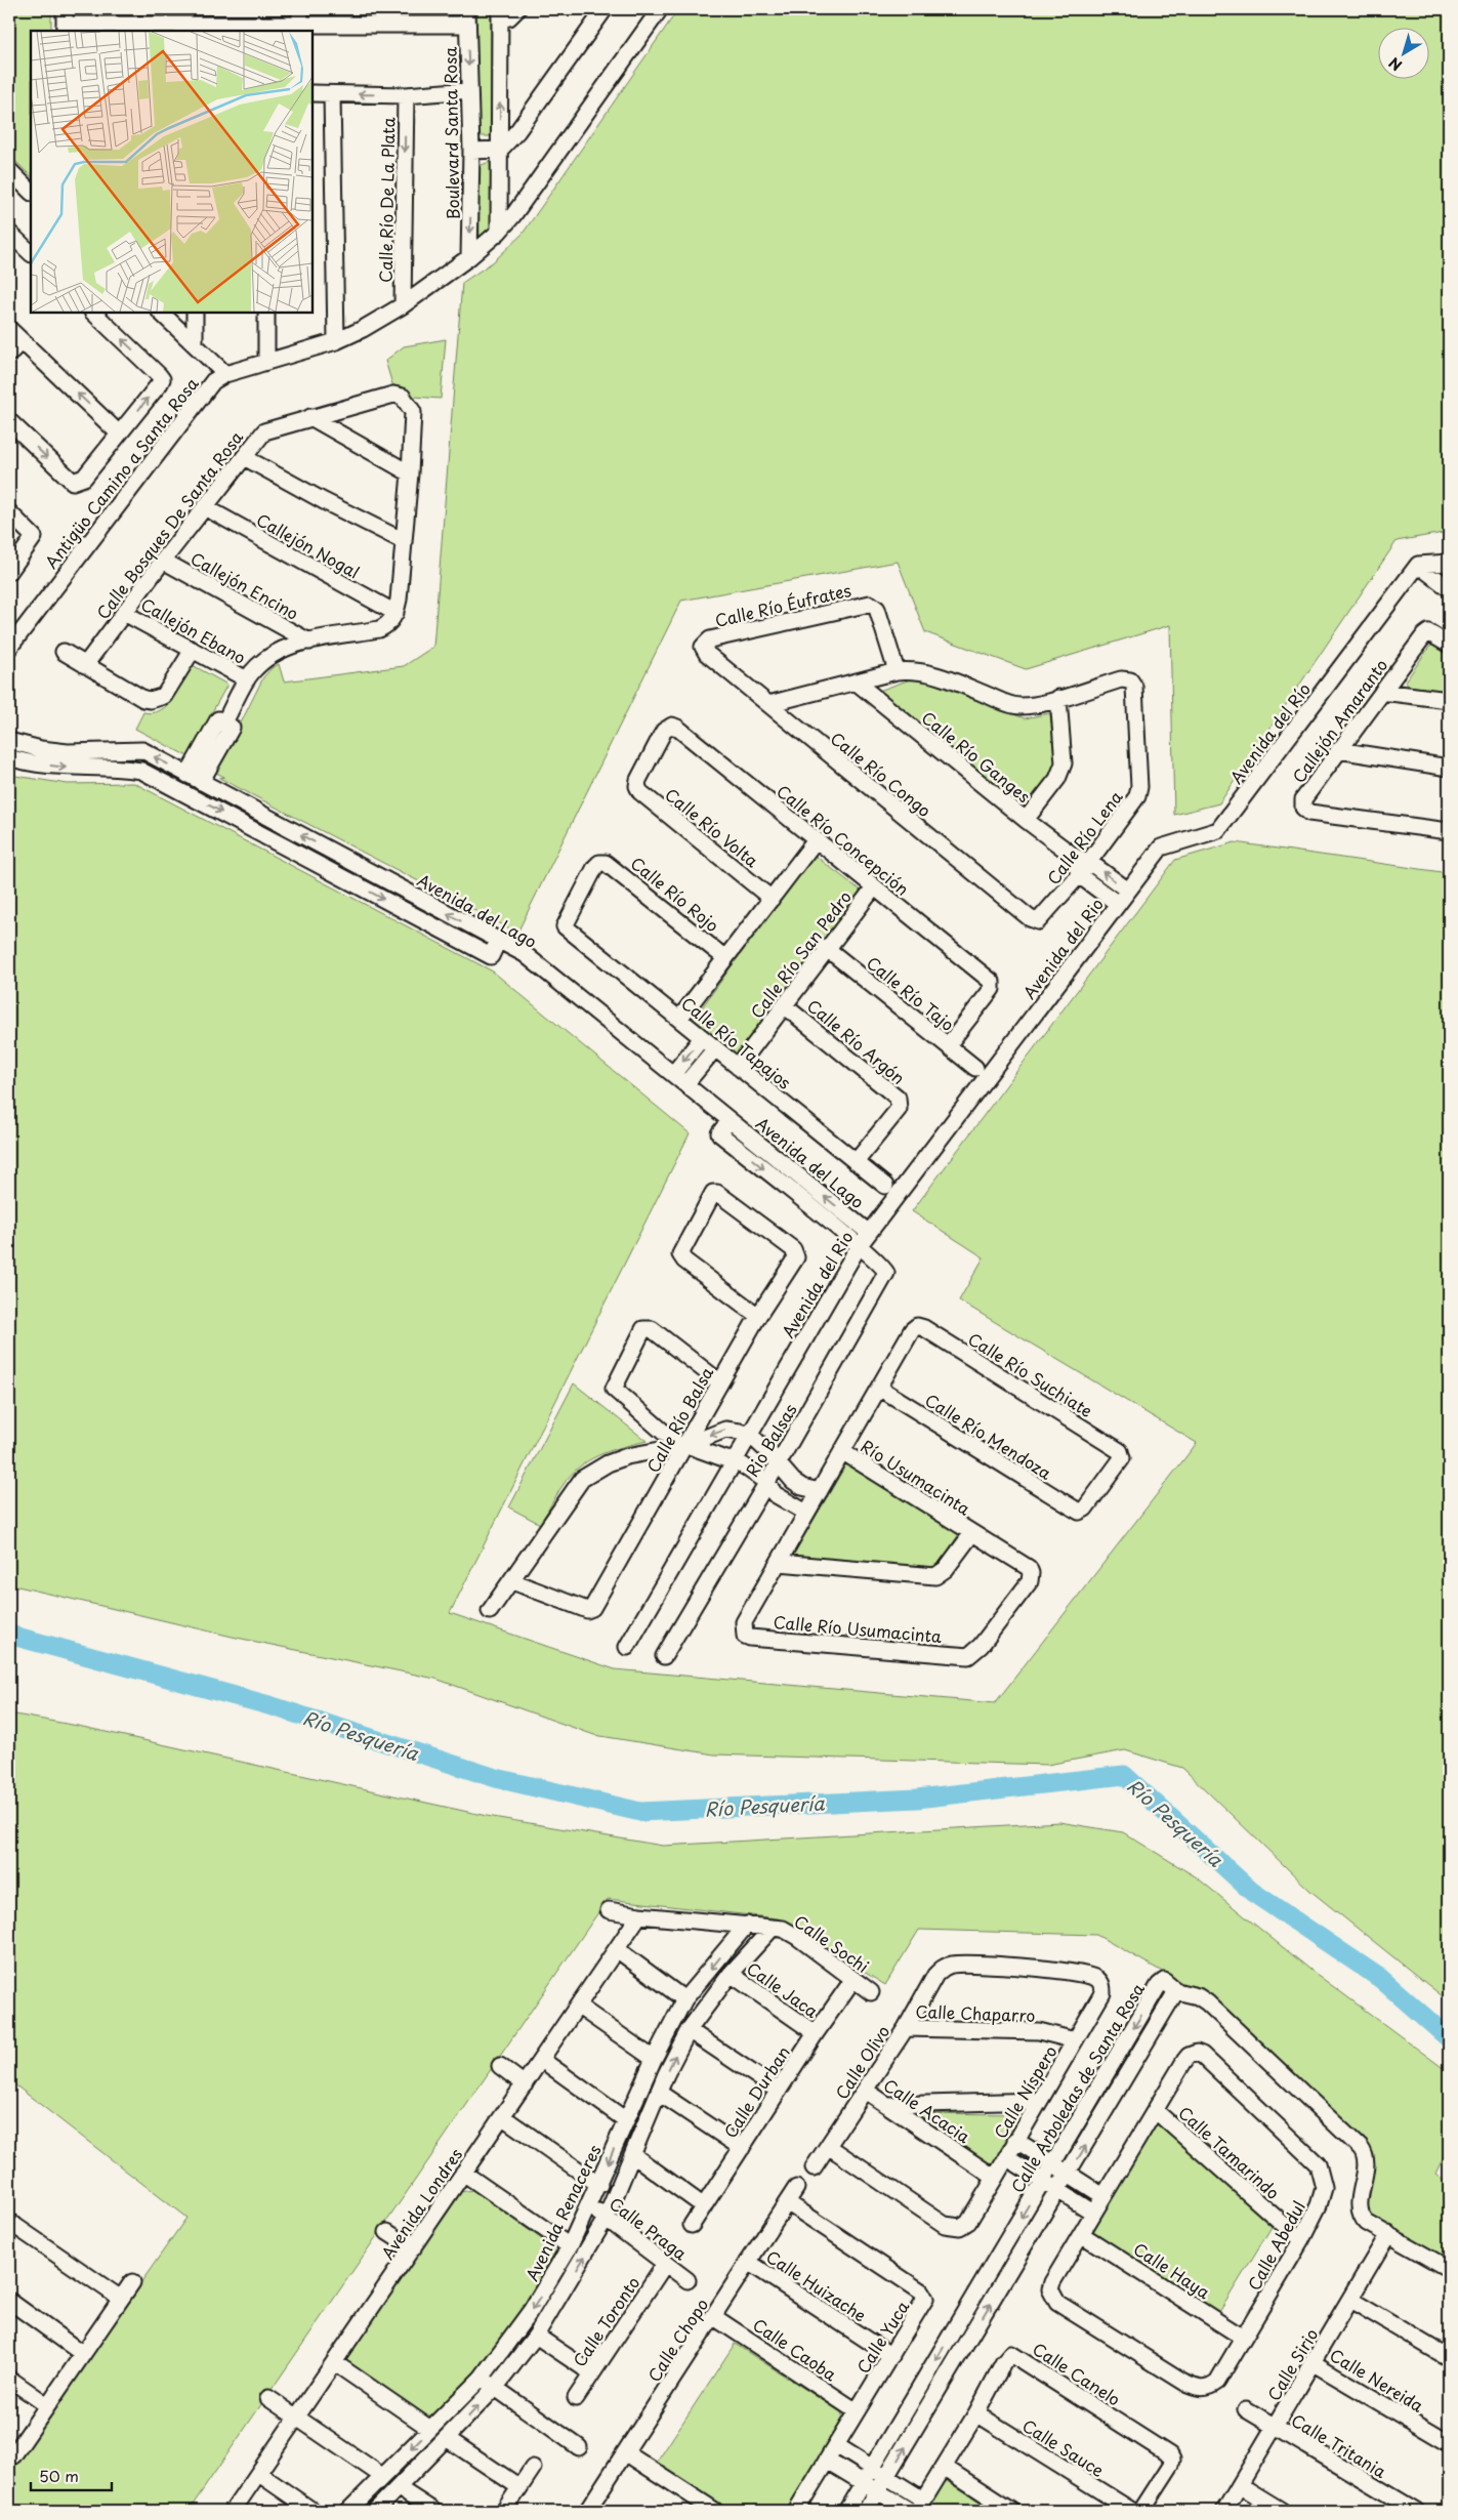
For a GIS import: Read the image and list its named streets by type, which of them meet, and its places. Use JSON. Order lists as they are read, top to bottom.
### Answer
{
  "streets": {
    "street": [
      "Boulevard Santa Rosa",
      "Calle Río De La Plata",
      "Antigüo Camino a Santa Rosa",
      "Calle Bosques De Santa Rosa",
      "Callejón Nogal",
      "Callejón Encino",
      "Calle Río Éufrates",
      "Callejón Ebano",
      "Callejón Amaranto",
      "Avenida del Río",
      "Calle Río Ganges",
      "Calle Río Congo",
      "Calle Río Volta",
      "Calle Río Lena",
      "Calle Río Concepción",
      "Calle Río Rojo",
      "Avenida del Lago",
      "Avenida del Rio",
      "Calle Río San Pedro",
      "Calle Río Tajo",
      "Calle Río Argón",
      "Calle Río Tapajos",
      "Calle Río Suchiate",
      "Calle Río Balsa",
      "Calle Río Mendoza",
      "Rio Balsas",
      "Río Usumacinta",
      "Calle Río Usumacinta",
      "Calle Sochi",
      "Calle Jaca",
      "Calle Chaparro",
      "Calle Olivo",
      "Calle Arboledas de Santa Rosa",
      "Calle Durban",
      "Calle Níspero",
      "Calle Acacia",
      "Calle Tamarindo",
      "Avenida Londres",
      "Avenida Renaceres",
      "Calle Praga",
      "Calle Abedul",
      "Calle Haya",
      "Calle Huizache",
      "Calle Toronto",
      "Calle Yuca",
      "Calle Chopo",
      "Calle Caoba",
      "Calle Sirio",
      "Calle Canelo",
      "Calle Nereida",
      "Calle Tritania",
      "Calle Sauce"
    ]
  },
  "crossings": [
    ["Boulevard Santa Rosa", "Antigüo Camino a Santa Rosa"],
    ["Calle Río De La Plata", "Antigüo Camino a Santa Rosa"],
    ["Calle Bosques De Santa Rosa", "Callejón Nogal"],
    ["Calle Bosques De Santa Rosa", "Callejón Encino"],
    ["Calle Bosques De Santa Rosa", "Callejón Ebano"],
    ["Calle Río Éufrates", "Calle Río Congo"],
    ["Avenida del Río", "Calle Río Ganges"],
    ["Avenida del Río", "Avenida del Rio"],
    ["Calle Río Ganges", "Calle Río Lena"],
    ["Calle Río Ganges", "Avenida del Rio"],
    ["Calle Río Congo", "Calle Río Lena"],
    ["Calle Río Volta", "Calle Río Concepción"],
    ["Calle Río Concepción", "Calle Río San Pedro"],
    ["Calle Río Concepción", "Calle Río Tajo"],
    ["Calle Río Rojo", "Calle Río Tapajos"],
    ["Avenida del Lago", "Avenida del Rio"],
    ["Avenida del Lago", "Rio Balsas"],
    ["Avenida del Rio", "Rio Balsas"],
    ["Calle Río San Pedro", "Calle Río Tajo"],
    ["Calle Río San Pedro", "Calle Río Argón"],
    ["Calle Río San Pedro", "Calle Río Tapajos"],
    ["Calle Río Argón", "Calle Río Tapajos"],
    ["Calle Río Suchiate", "Calle Río Mendoza"],
    ["Río Usumacinta", "Calle Río Usumacinta"],
    ["Calle Sochi", "Calle Durban"],
    ["Calle Sochi", "Avenida Londres"],
    ["Calle Sochi", "Avenida Renaceres"],
    ["Calle Jaca", "Calle Durban"],
    ["Calle Jaca", "Avenida Renaceres"],
    ["Calle Chaparro", "Calle Olivo"],
    ["Calle Chaparro", "Calle Níspero"],
    ["Calle Olivo", "Calle Níspero"],
    ["Calle Olivo", "Calle Acacia"],
    ["Calle Níspero", "Calle Acacia"],
    ["Calle Tamarindo", "Calle Abedul"],
    ["Avenida Renaceres", "Calle Praga"],
    ["Calle Praga", "Calle Toronto"],
    ["Calle Abedul", "Calle Haya"],
    ["Calle Huizache", "Calle Yuca"],
    ["Calle Huizache", "Calle Chopo"],
    ["Calle Yuca", "Calle Chopo"],
    ["Calle Yuca", "Calle Caoba"],
    ["Calle Chopo", "Calle Caoba"],
    ["Calle Sirio", "Calle Nereida"],
    ["Calle Sirio", "Calle Tritania"],
    ["Calle Canelo", "Calle Sauce"]
  ],
  "water": ["Río Pesquería"],
  "scale_bar": "50 m",
  "north": "bottom left"
}
